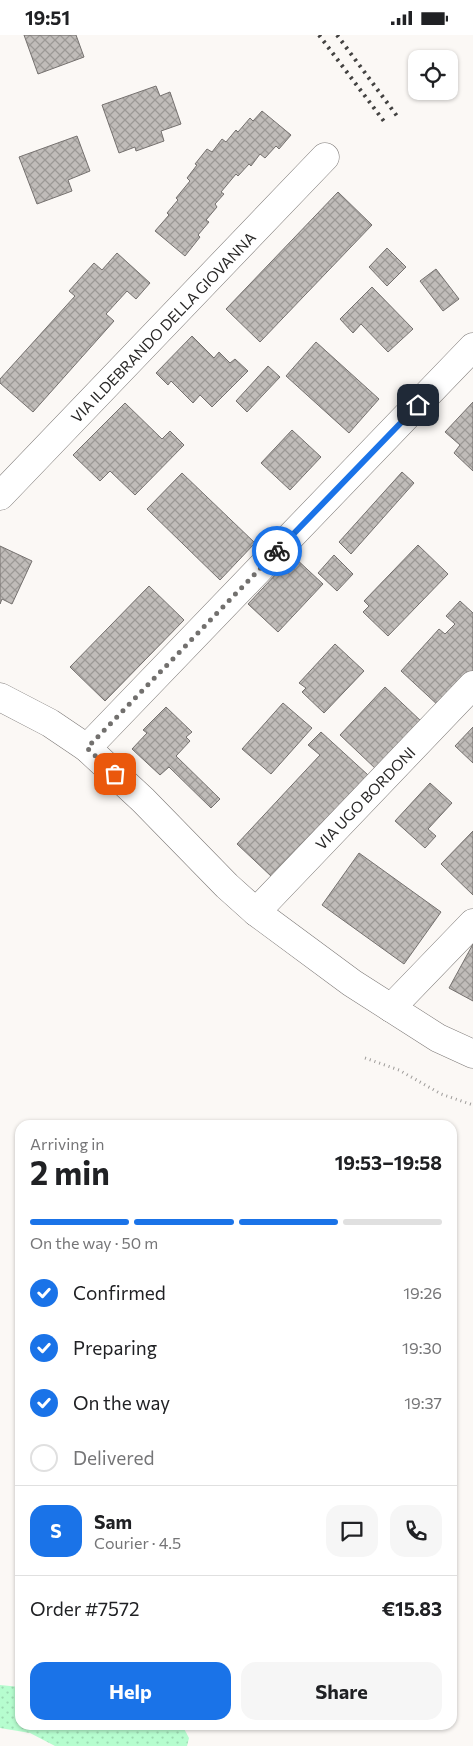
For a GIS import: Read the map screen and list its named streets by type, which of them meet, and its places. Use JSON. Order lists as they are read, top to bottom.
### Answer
{
  "streets": {
    "street": ["VIA ILDEBRANDO DELLA GIOVANNA", "VIA UGO BORDONI"]
  },
  "page": {
    "status": "19:51",
    "heading": ["2 min", "Arriving in", "19:53–19:58"],
    "panel": [
      "Sam",
      "Courier · 4.5",
      "Order #7572",
      "€15.83"
    ],
    "bar": "On the way · 50 m",
    "list": [
      ["Confirmed", "19:26"],
      ["Preparing", "19:30"],
      ["On the way", "19:37"],
      "Delivered"
    ],
    "round": "S",
    "buttons": ["Help", "Share"]
  }
}
